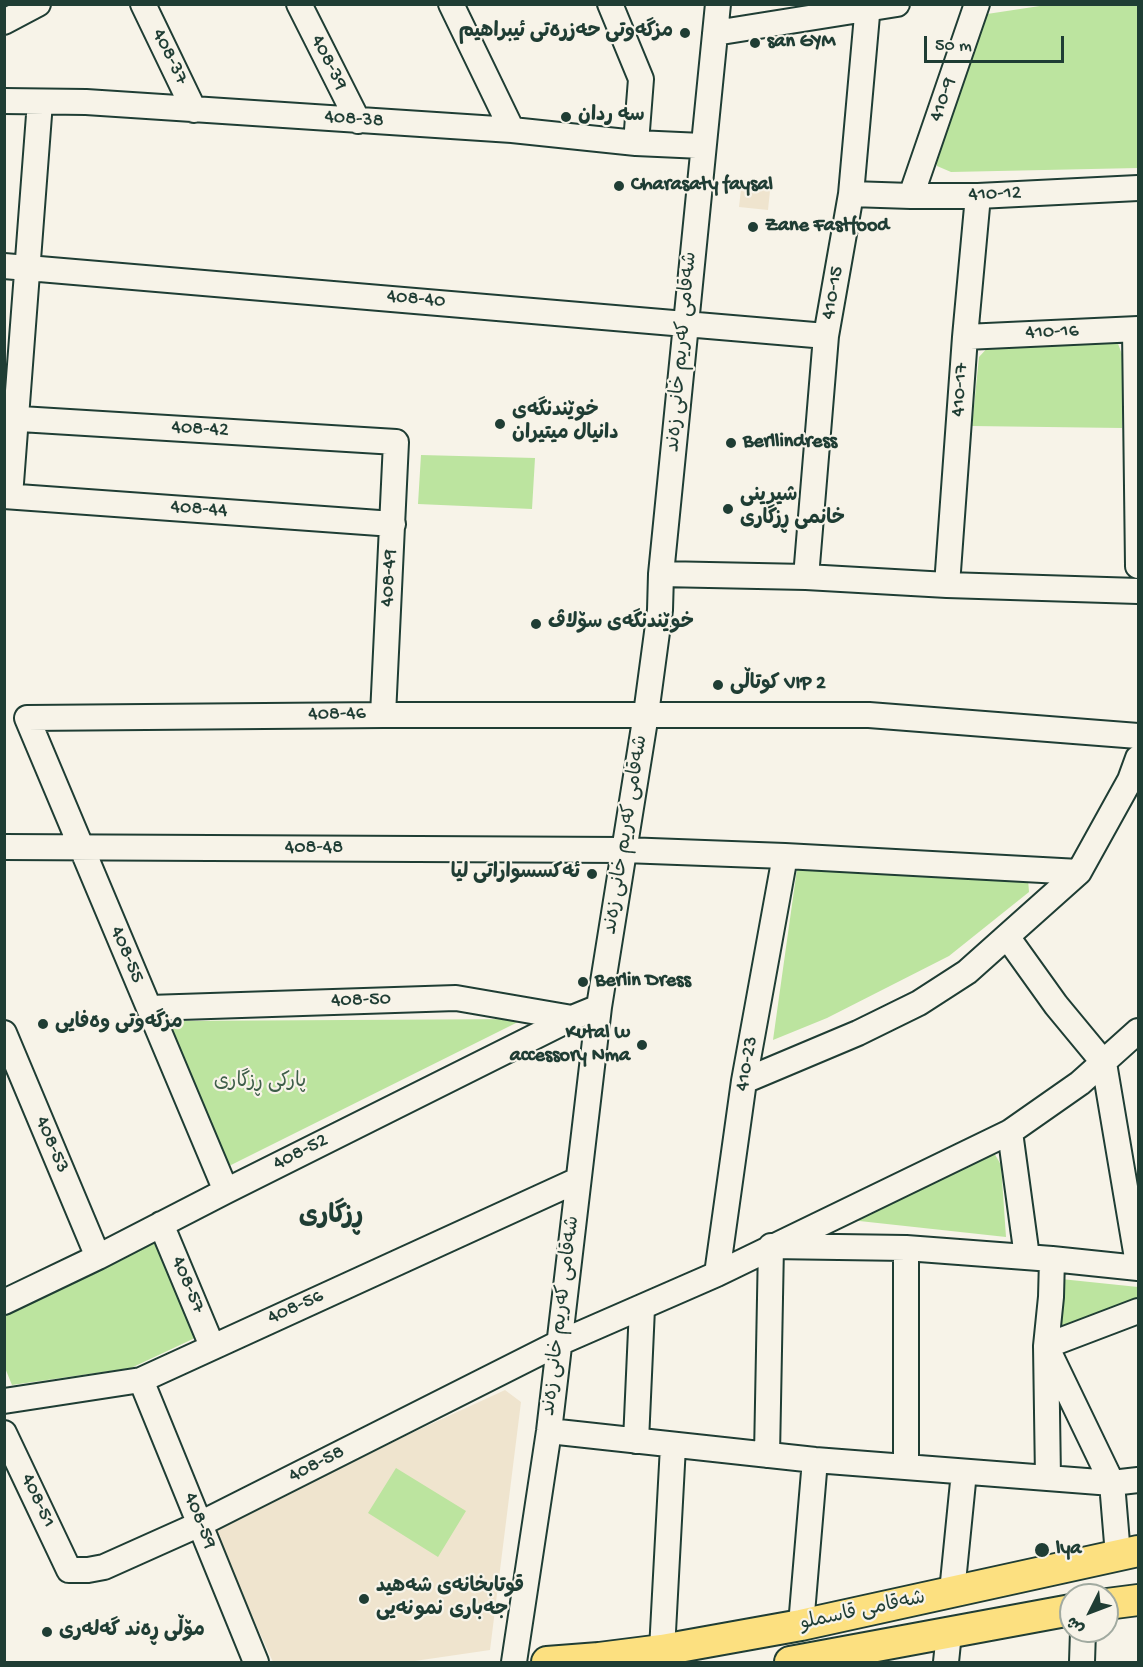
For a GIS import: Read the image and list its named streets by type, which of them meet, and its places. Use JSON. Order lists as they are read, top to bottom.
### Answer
{
  "streets": {
    "main road": ["شەقامی قاسملو"],
    "street": [
      "408-37",
      "408-39",
      "410-9",
      "408-38",
      "410-12",
      "410-15",
      "408-40",
      "410-16",
      "شەقامی کەریم خانی زەند",
      "410-17",
      "408-42",
      "408-44",
      "408-49",
      "408-46",
      "408-48",
      "408-55",
      "408-50",
      "410-23",
      "408-53",
      "408-52",
      "408-57",
      "408-56",
      "408-58",
      "408-51",
      "408-59"
    ]
  },
  "crossings": [
    ["408-37", "408-38"],
    ["408-39", "408-38"],
    ["410-9", "410-12"],
    ["408-38", "شەقامی کەریم خانی زەند"],
    ["410-12", "410-15"],
    ["410-12", "410-17"],
    ["410-15", "408-40"],
    ["408-40", "شەقامی کەریم خانی زەند"],
    ["410-16", "410-17"],
    ["شەقامی کەریم خانی زەند", "408-46"],
    ["شەقامی کەریم خانی زەند", "408-48"],
    ["شەقامی کەریم خانی زەند", "408-52"],
    ["شەقامی کەریم خانی زەند", "408-56"],
    ["شەقامی کەریم خانی زەند", "408-58"],
    ["408-42", "408-49"],
    ["408-44", "408-49"],
    ["408-49", "408-46"],
    ["408-46", "408-55"],
    ["408-48", "408-55"],
    ["408-48", "410-23"],
    ["408-55", "408-50"],
    ["408-55", "408-52"],
    ["408-50", "408-52"],
    ["410-23", "408-58"],
    ["408-53", "408-52"],
    ["408-52", "408-57"],
    ["408-57", "408-56"],
    ["408-56", "408-59"],
    ["408-58", "408-51"],
    ["408-58", "408-59"]
  ],
  "districts": ["ڕزگاری"],
  "parks": ["پارکی ڕزگاری"],
  "places": [
    "مزگەوتی حەزرەتی ئیبراهیم",
    "san GYM",
    "سه ردان",
    "Charasaty faysal",
    "Zane Fastfood",
    "خوێندنگەی دانیال میتیران",
    "Berllindress",
    "شیرینی خانمی ڕزگاری",
    "خوێندنگەی سۆلاڤ",
    "کوتاڵی VIP 2",
    "ئەکسسواراتی لیا",
    "Berlin Dress",
    "مزگەوتی وەفایی",
    "Kutal w accessory Nma",
    "lya",
    "قوتابخانەی شەهید جەباری نمونەیی",
    "مۆڵی ڕەند گەلەری"
  ],
  "scale_bar": "50 m",
  "north": "bottom left"
}
